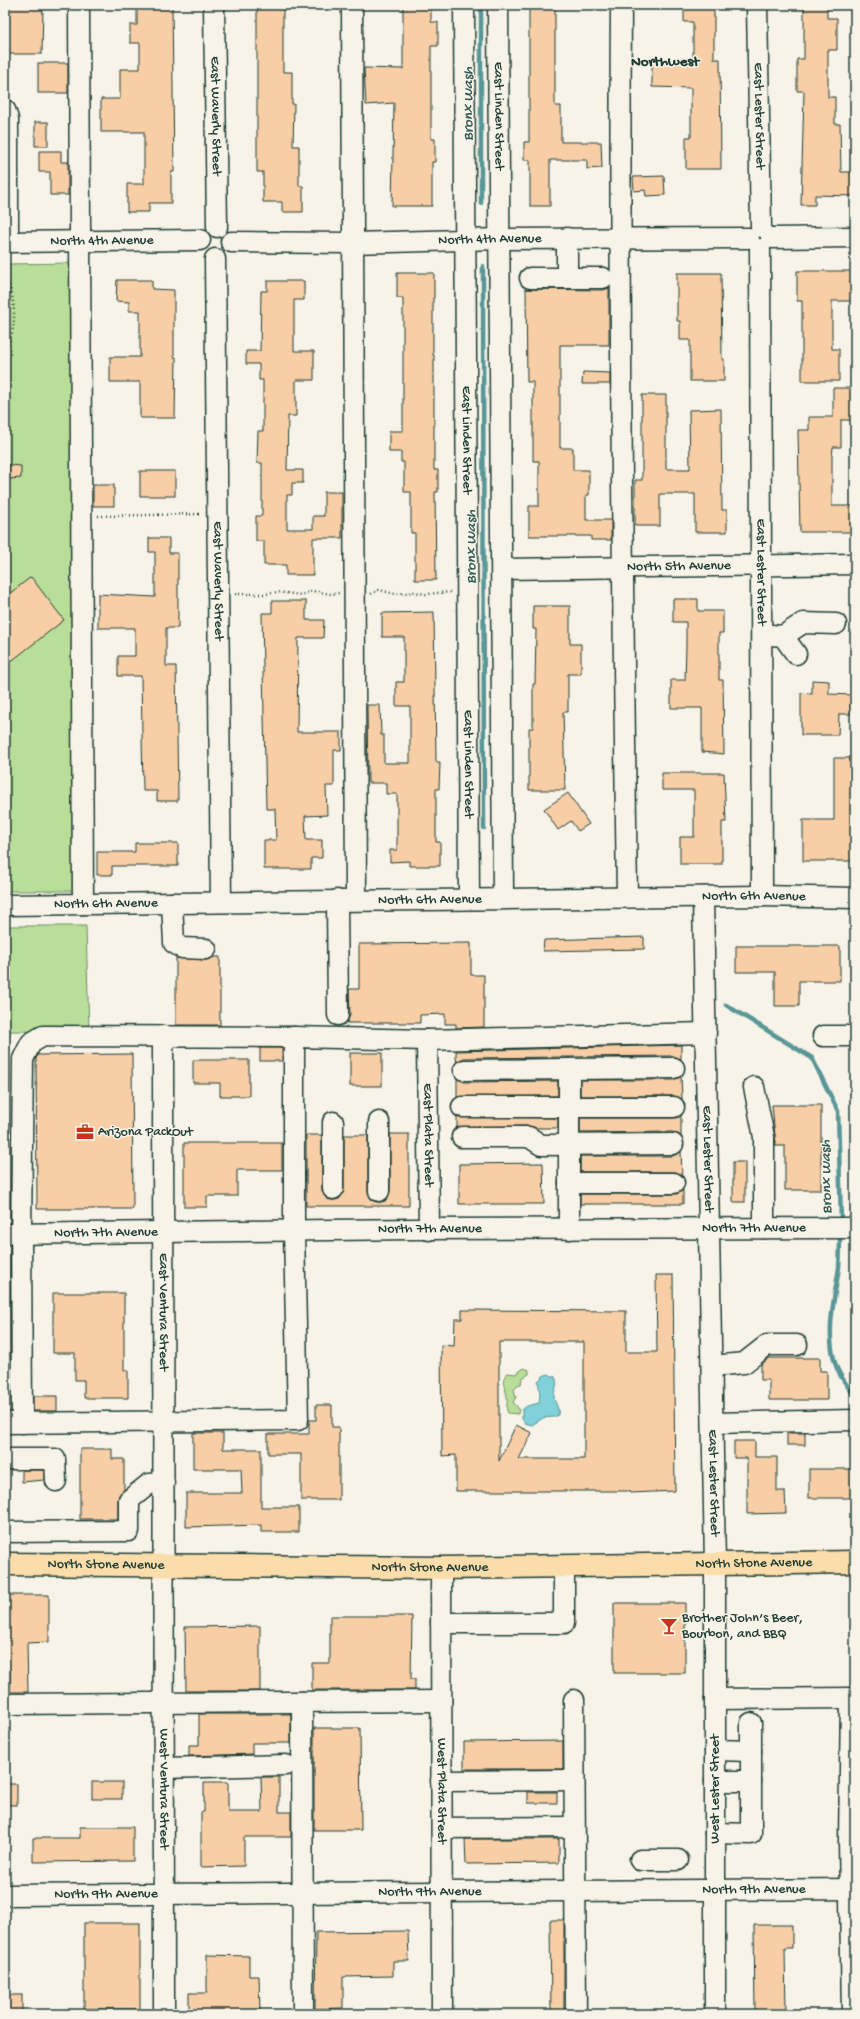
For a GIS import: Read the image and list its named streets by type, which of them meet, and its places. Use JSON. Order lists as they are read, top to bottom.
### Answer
{
  "streets": {
    "main road": ["North Stone Avenue"],
    "street": [
      "East Waverly Street",
      "East Linden Street",
      "East Lester Street",
      "North 4th Avenue",
      "North 5th Avenue",
      "North 6th Avenue",
      "East Plata Street",
      "North 7th Avenue",
      "East Ventura Street",
      "West Ventura Street",
      "West Lester Street",
      "West Plata Street",
      "North 9th Avenue"
    ]
  },
  "crossings": [
    ["East Waverly Street", "North 4th Avenue"],
    ["East Waverly Street", "North 6th Avenue"],
    ["East Linden Street", "North 4th Avenue"],
    ["East Linden Street", "North 5th Avenue"],
    ["East Linden Street", "North 6th Avenue"],
    ["East Lester Street", "North 4th Avenue"],
    ["East Lester Street", "North 5th Avenue"],
    ["East Lester Street", "North 6th Avenue"],
    ["East Lester Street", "North 7th Avenue"],
    ["East Lester Street", "North Stone Avenue"],
    ["East Lester Street", "West Lester Street"],
    ["East Plata Street", "North 7th Avenue"],
    ["North 7th Avenue", "East Ventura Street"],
    ["East Ventura Street", "North Stone Avenue"],
    ["East Ventura Street", "West Ventura Street"],
    ["North Stone Avenue", "West Ventura Street"],
    ["North Stone Avenue", "West Lester Street"],
    ["North Stone Avenue", "West Plata Street"],
    ["West Ventura Street", "North 9th Avenue"],
    ["West Lester Street", "North 9th Avenue"],
    ["West Plata Street", "North 9th Avenue"]
  ],
  "districts": ["Northwest"],
  "water": ["Bronx Wash"],
  "places": {
    "office": ["Arizona PackOut"],
    "bar": ["Brother John’s Beer, Bourbon, and BBQ"]
  }
}
